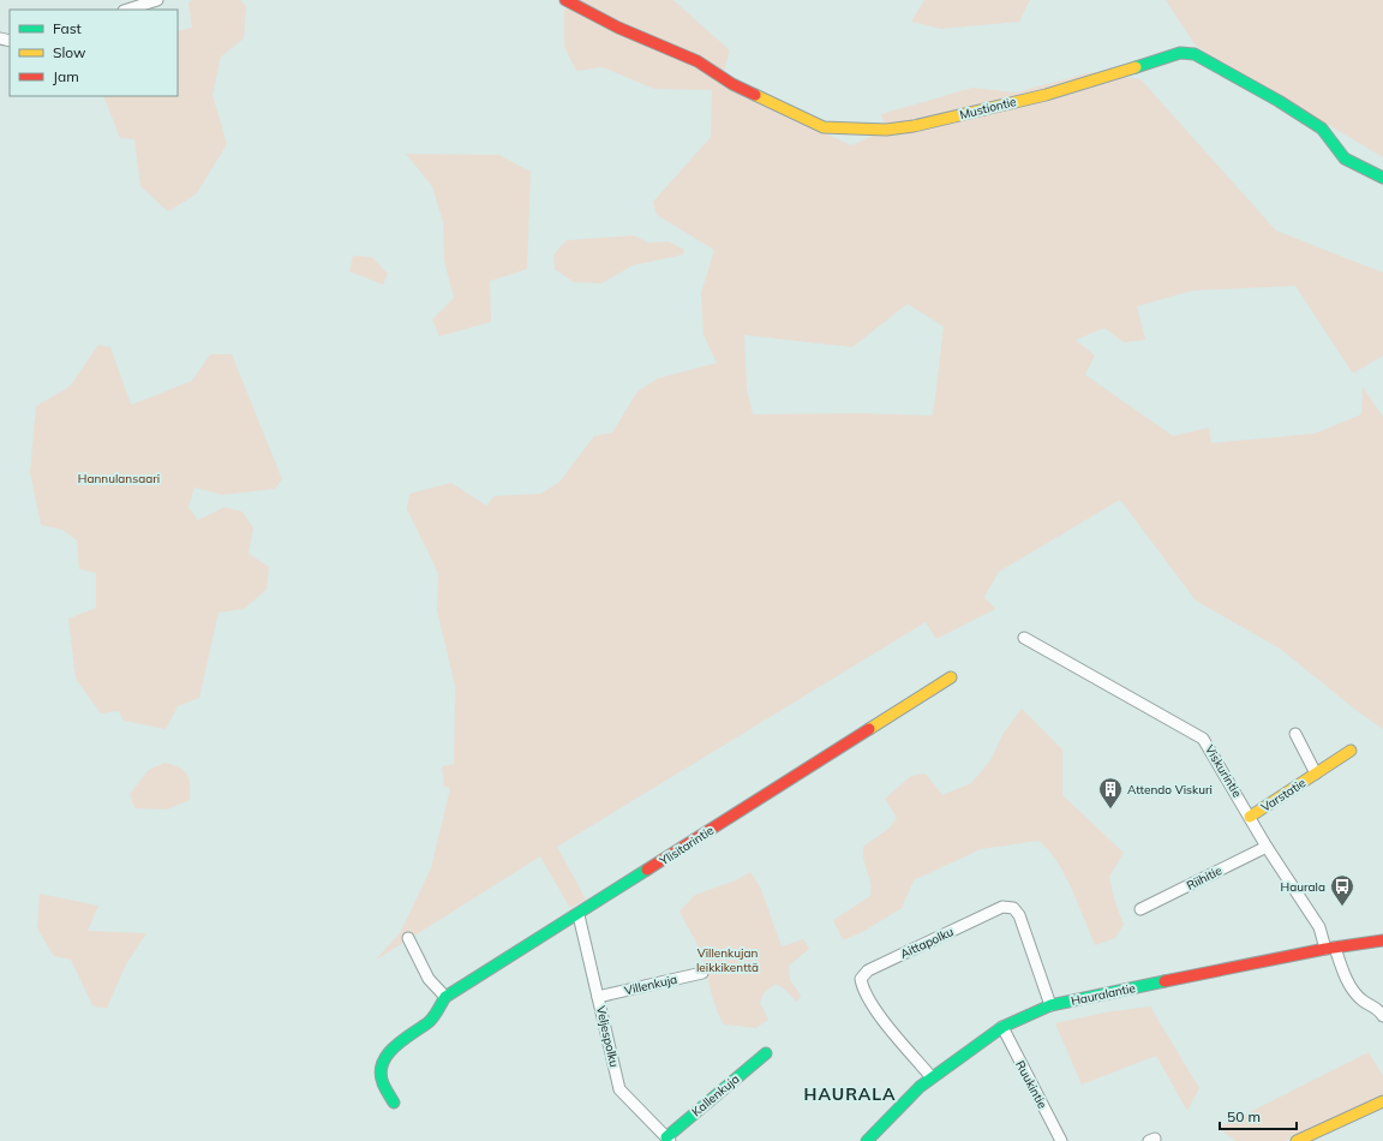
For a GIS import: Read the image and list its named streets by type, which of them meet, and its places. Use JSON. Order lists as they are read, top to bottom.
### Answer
{
  "streets": {
    "street": [
      "Mustiontie",
      "Viskurintie",
      "Varstatie",
      "Ylisitarintie",
      "Riihitie",
      "Aittapolku",
      "Villenkuja",
      "Hauralantie",
      "Veljespolku",
      "Ruukintie",
      "Kallenkuja"
    ]
  },
  "crossings": [
    ["Viskurintie", "Varstatie"],
    ["Viskurintie", "Riihitie"],
    ["Viskurintie", "Hauralantie"],
    ["Ylisitarintie", "Veljespolku"],
    ["Aittapolku", "Hauralantie"],
    ["Villenkuja", "Veljespolku"],
    ["Hauralantie", "Ruukintie"],
    ["Veljespolku", "Kallenkuja"]
  ],
  "districts": ["HAURALA"],
  "parks": ["Hannulansaari", "Villenkujan leikkikenttä"],
  "places": {
    "building": ["Attendo Viskuri"],
    "bus stop": ["Haurala"]
  },
  "legend": ["Fast", "Slow", "Jam"],
  "scale_bar": "50 m"
}
